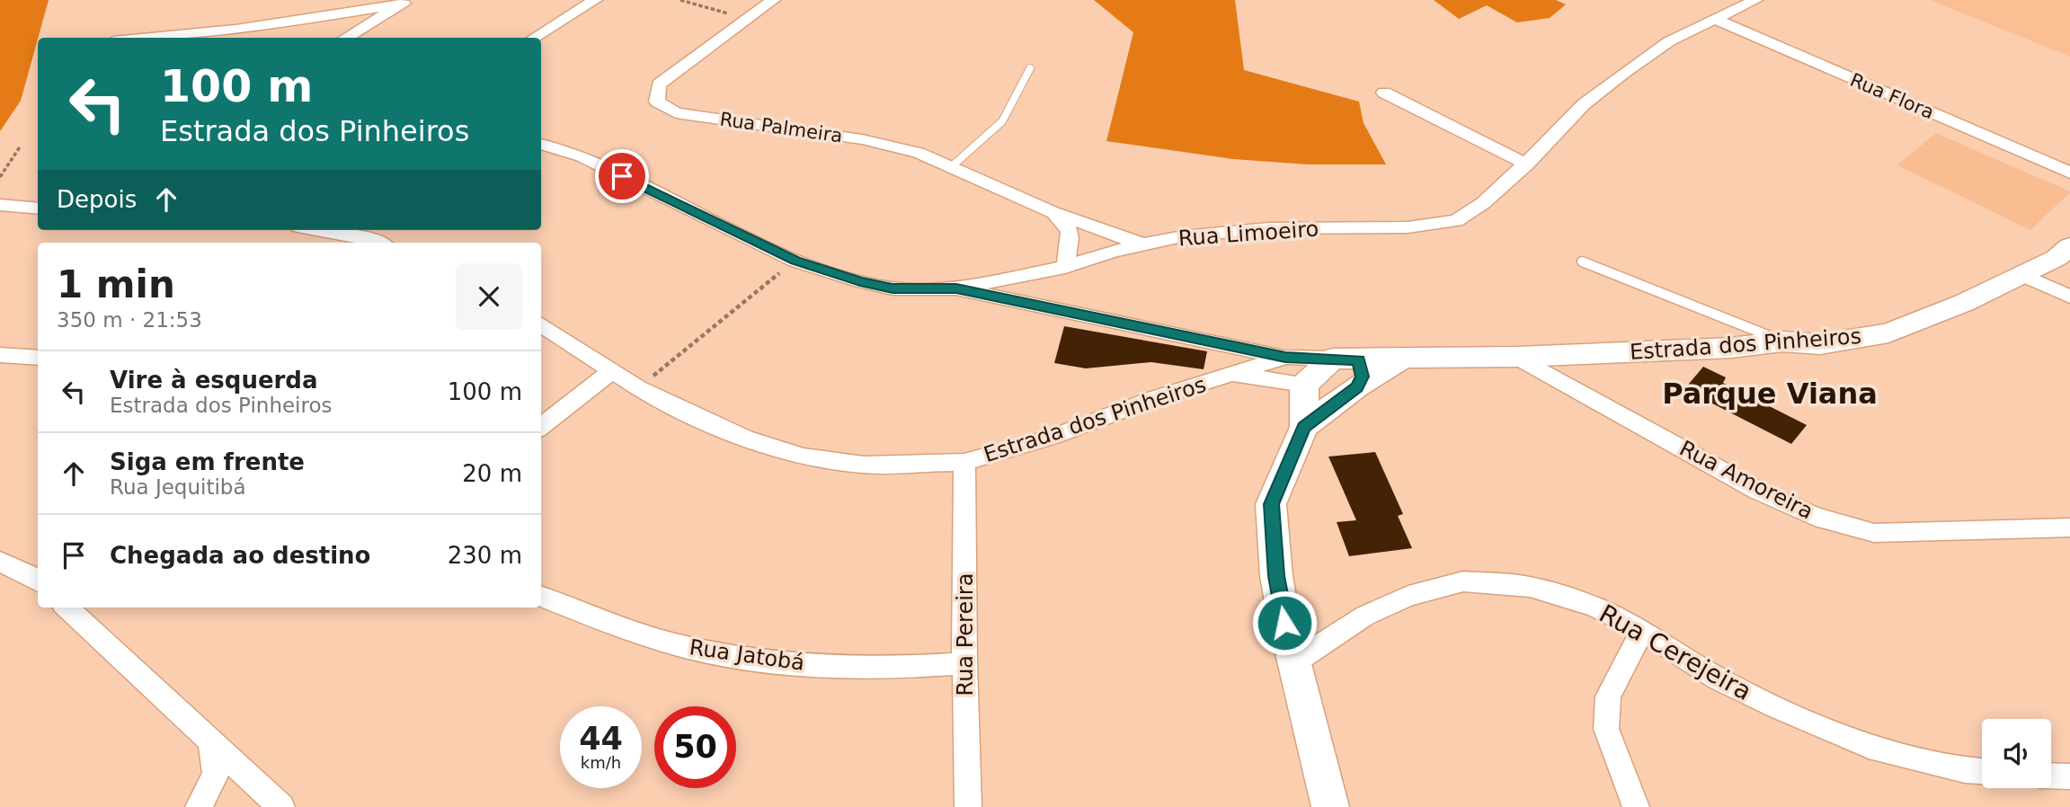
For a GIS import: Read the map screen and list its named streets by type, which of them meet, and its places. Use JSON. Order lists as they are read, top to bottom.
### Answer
{
  "streets": {
    "main road": ["Estrada dos Pinheiros"],
    "street": [
      "Rua Flora",
      "Rua Palmeira",
      "Rua Limoeiro",
      "Rua Amoreira",
      "Rua Pereira",
      "Rua Cerejeira",
      "Rua Jatobá"
    ]
  },
  "crossings": [
    ["Rua Flora", "Rua Limoeiro"],
    ["Rua Palmeira", "Rua Limoeiro"],
    ["Estrada dos Pinheiros", "Rua Amoreira"],
    ["Estrada dos Pinheiros", "Rua Pereira"],
    ["Rua Pereira", "Rua Jatobá"]
  ],
  "districts": ["Parque Viana"],
  "page": {
    "turn": ["100 m", "Estrada dos Pinheiros"],
    "then": "Depois",
    "heading": ["1 min", "350 m · 21:53"],
    "list": [
      {
        "name": "Vire à esquerda",
        "note": "Estrada dos Pinheiros",
        "value": "100 m"
      },
      {
        "name": "Siga em frente",
        "note": "Rua Jequitibá",
        "value": "20 m"
      },
      {
        "name": "Chegada ao destino",
        "value": "230 m"
      }
    ],
    "speed": "44 km/h",
    "limit": "50"
  }
}
